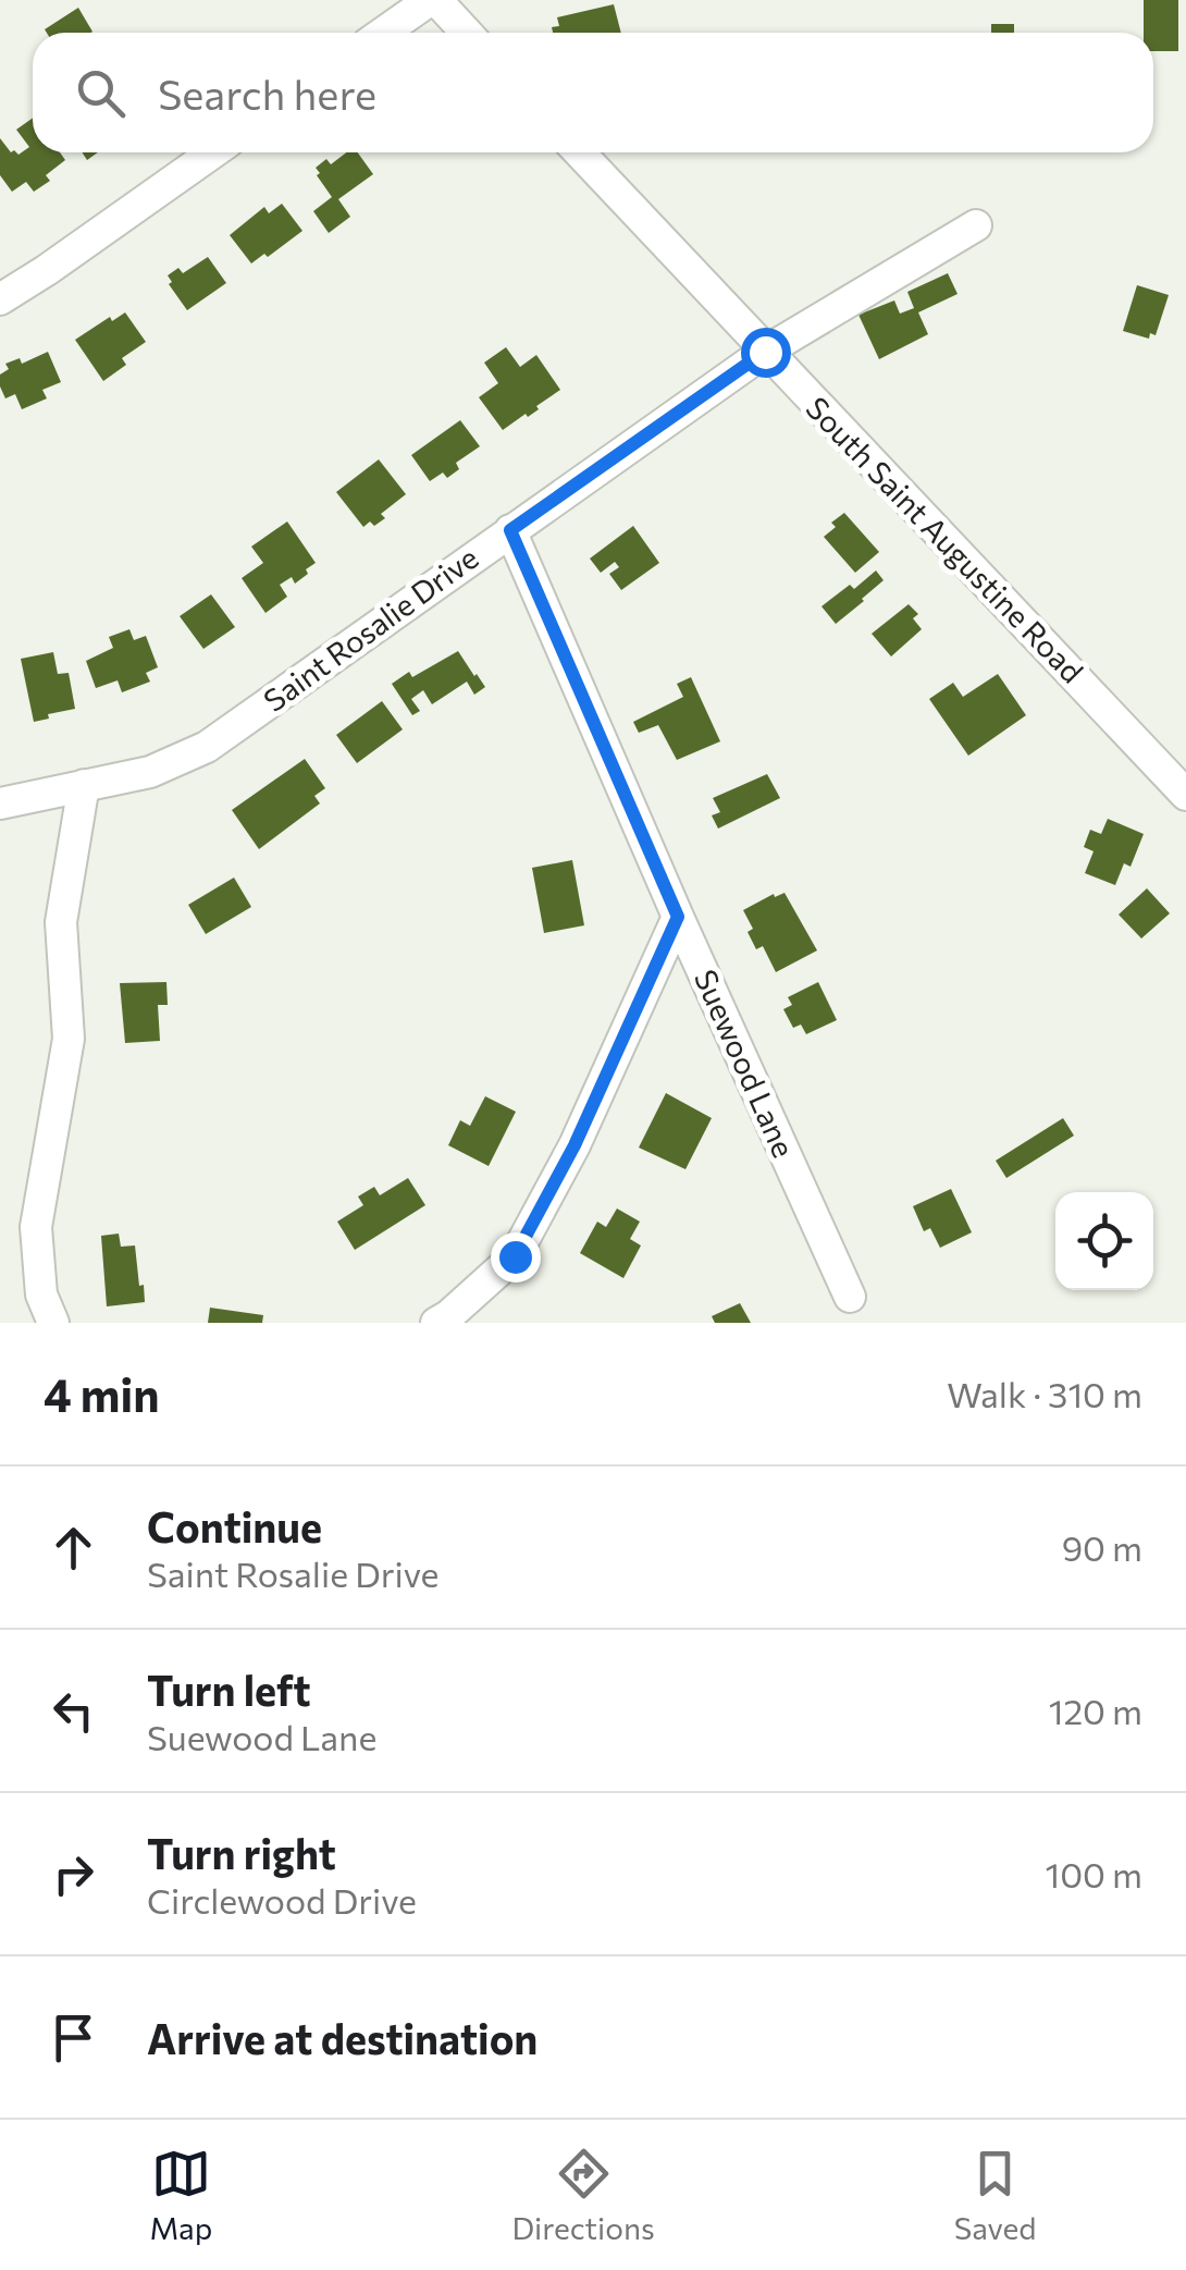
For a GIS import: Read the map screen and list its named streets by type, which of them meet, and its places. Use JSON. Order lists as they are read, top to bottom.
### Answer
{
  "streets": {
    "street": ["South Saint Augustine Road", "Saint Rosalie Drive", "Suewood Lane"]
  },
  "crossings": [
    ["South Saint Augustine Road", "Saint Rosalie Drive"],
    ["Saint Rosalie Drive", "Suewood Lane"]
  ],
  "page": {
    "search": "Search here",
    "heading": ["4 min", "Walk · 310 m"],
    "list": [
      ["Continue", "Saint Rosalie Drive", "90 m"],
      ["Turn left", "Suewood Lane", "120 m"],
      ["Turn right", "Circlewood Drive", "100 m"],
      "Arrive at destination"
    ],
    "nav": ["Map", "Directions", "Saved"]
  }
}
